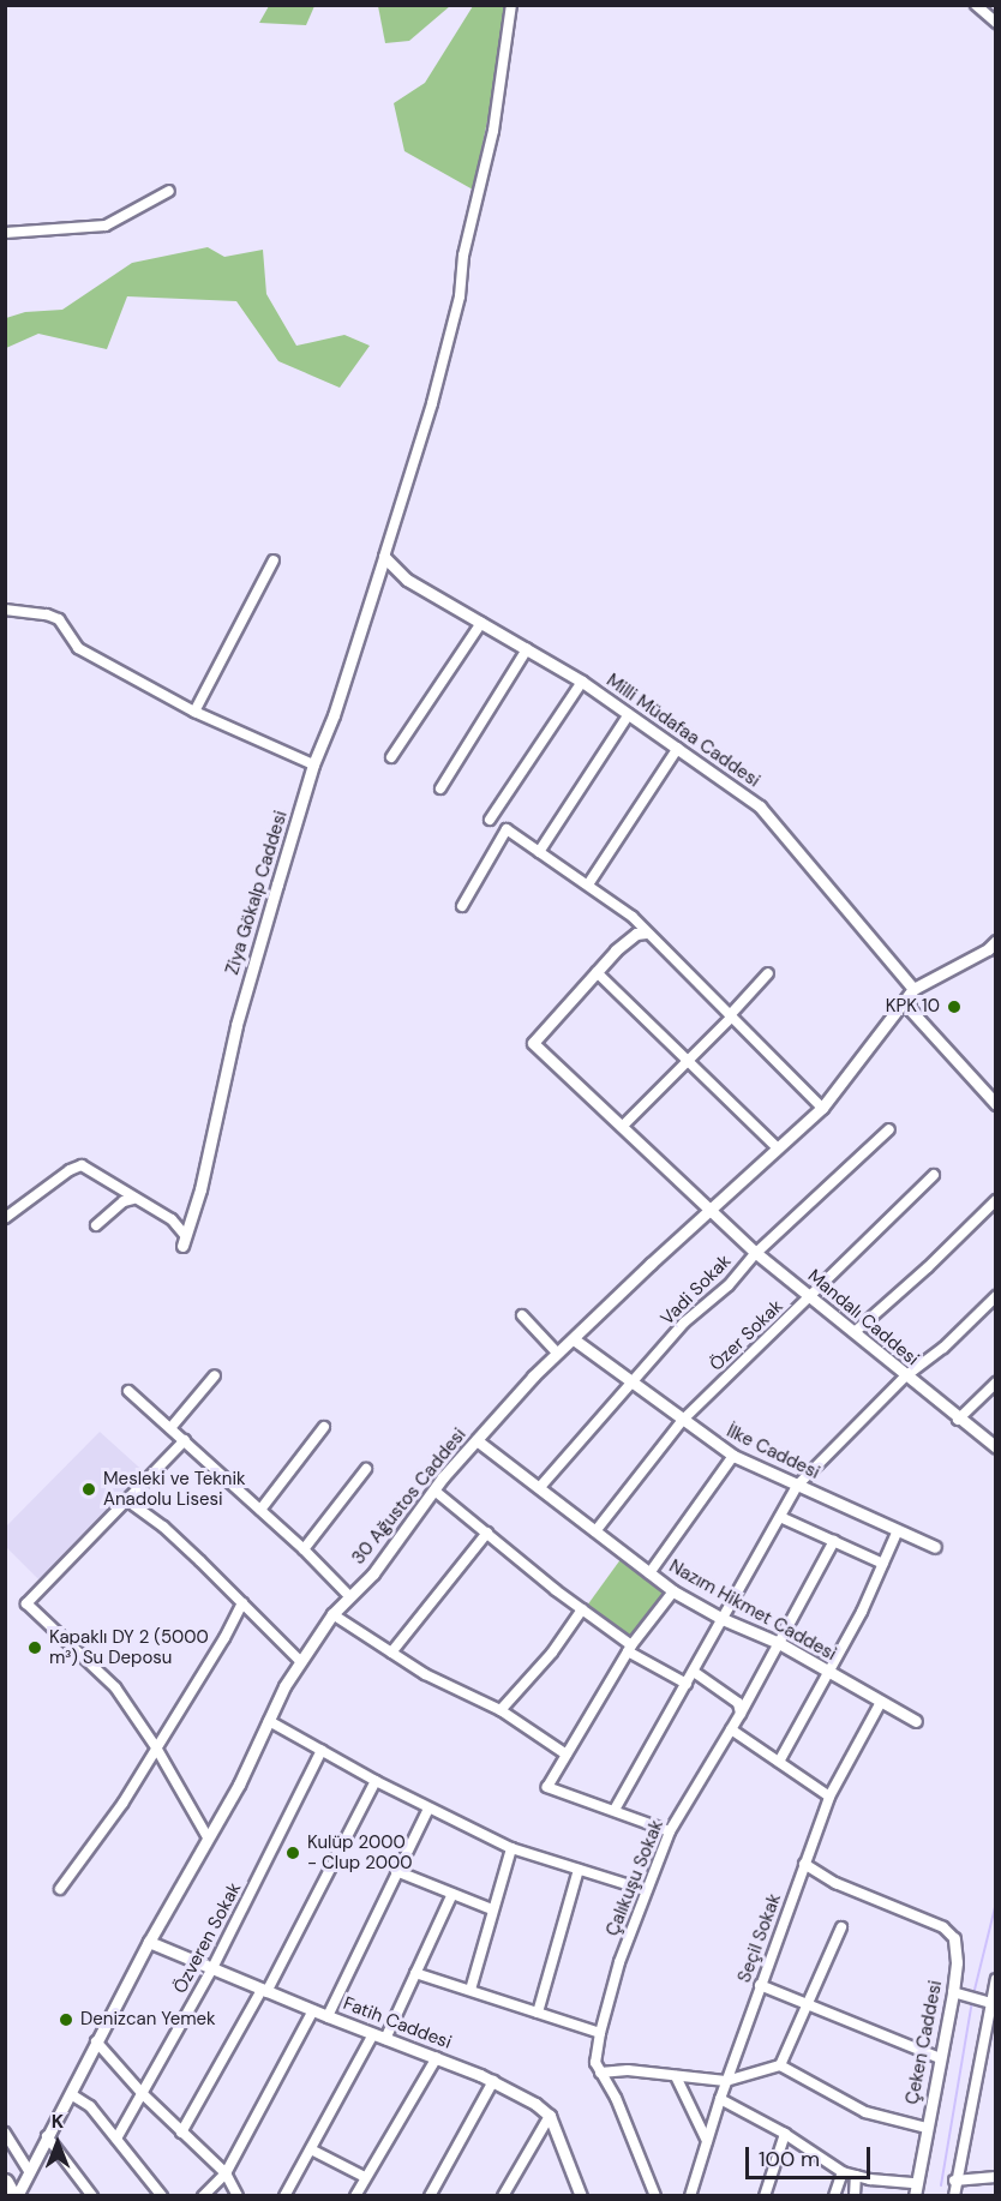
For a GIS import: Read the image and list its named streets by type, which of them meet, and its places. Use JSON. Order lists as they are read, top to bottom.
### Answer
{
  "streets": {
    "street": [
      "Milli Müdafaa Caddesi",
      "Ziya Gökalp Caddesi",
      "Vadi Sokak",
      "Mandalı Caddesi",
      "Özer Sokak",
      "İlke Caddesi",
      "30 Ağustos Caddesi",
      "Nazım Hikmet Caddesi",
      "Çalıkuşu Sokak",
      "Özveren Sokak",
      "Seçil Sokak",
      "Fatih Caddesi",
      "Çeken Caddesi"
    ]
  },
  "crossings": [
    ["Milli Müdafaa Caddesi", "Ziya Gökalp Caddesi"],
    ["Milli Müdafaa Caddesi", "30 Ağustos Caddesi"],
    ["Vadi Sokak", "Mandalı Caddesi"],
    ["Vadi Sokak", "İlke Caddesi"],
    ["Vadi Sokak", "Nazım Hikmet Caddesi"],
    ["Mandalı Caddesi", "Özer Sokak"],
    ["Mandalı Caddesi", "30 Ağustos Caddesi"],
    ["Özer Sokak", "İlke Caddesi"],
    ["Özer Sokak", "Nazım Hikmet Caddesi"],
    ["İlke Caddesi", "30 Ağustos Caddesi"],
    ["30 Ağustos Caddesi", "Nazım Hikmet Caddesi"],
    ["30 Ağustos Caddesi", "Fatih Caddesi"],
    ["Nazım Hikmet Caddesi", "Çalıkuşu Sokak"],
    ["Nazım Hikmet Caddesi", "Seçil Sokak"],
    ["Özveren Sokak", "Fatih Caddesi"]
  ],
  "places": [
    "KPK 10",
    "Mesleki ve Teknik Anadolu Lisesi",
    "Kapaklı DY 2 (5000 m³) Su Deposu",
    "Kulüp 2000 - Clup 2000",
    "Denizcan Yemek"
  ],
  "scale_bar": "100 m",
  "north": "top"
}
